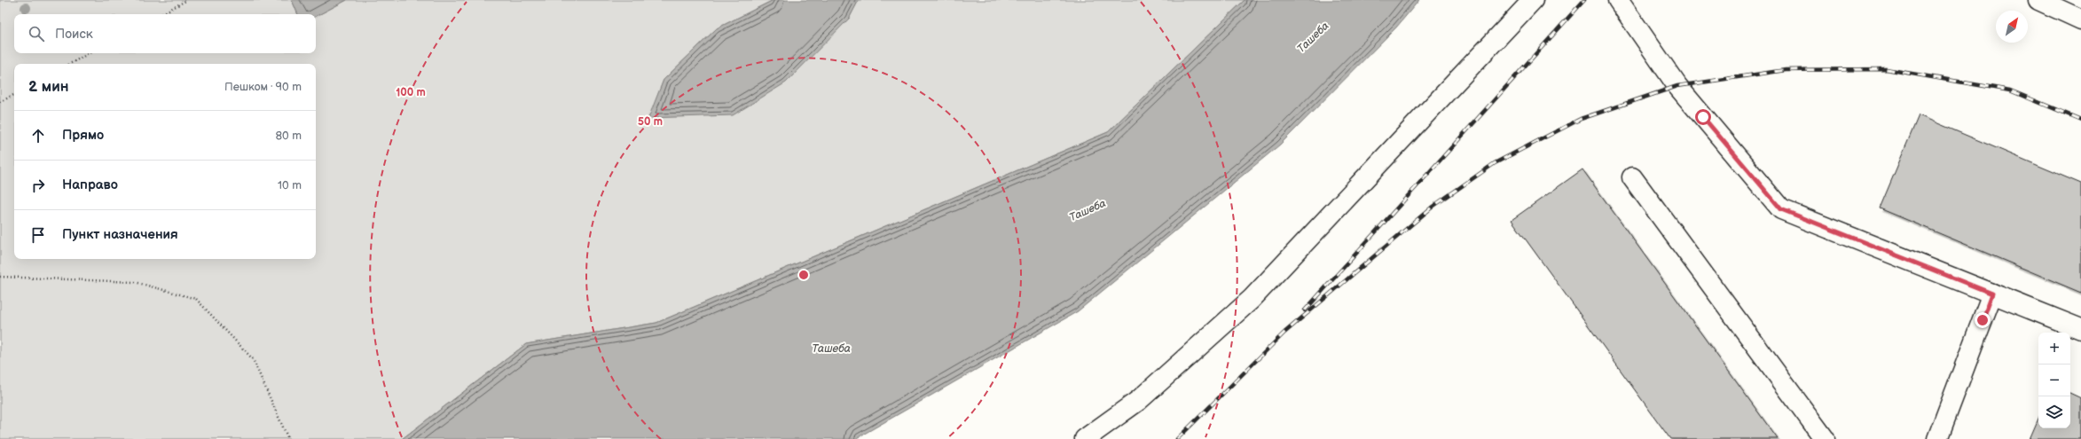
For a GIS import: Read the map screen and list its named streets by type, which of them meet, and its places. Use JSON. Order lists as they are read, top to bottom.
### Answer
{
  "water": ["Ташеба"],
  "north": "top right",
  "page": {
    "search": "Поиск",
    "heading": ["2 мин", "Пешком · 90 m"],
    "list": [
      ["Прямо", "80 m"],
      ["Направо", "10 m"],
      "Пункт назначения"
    ],
    "map_buttons": ["+", "−"]
  },
  "rings": ["100 m", "50 m"]
}
